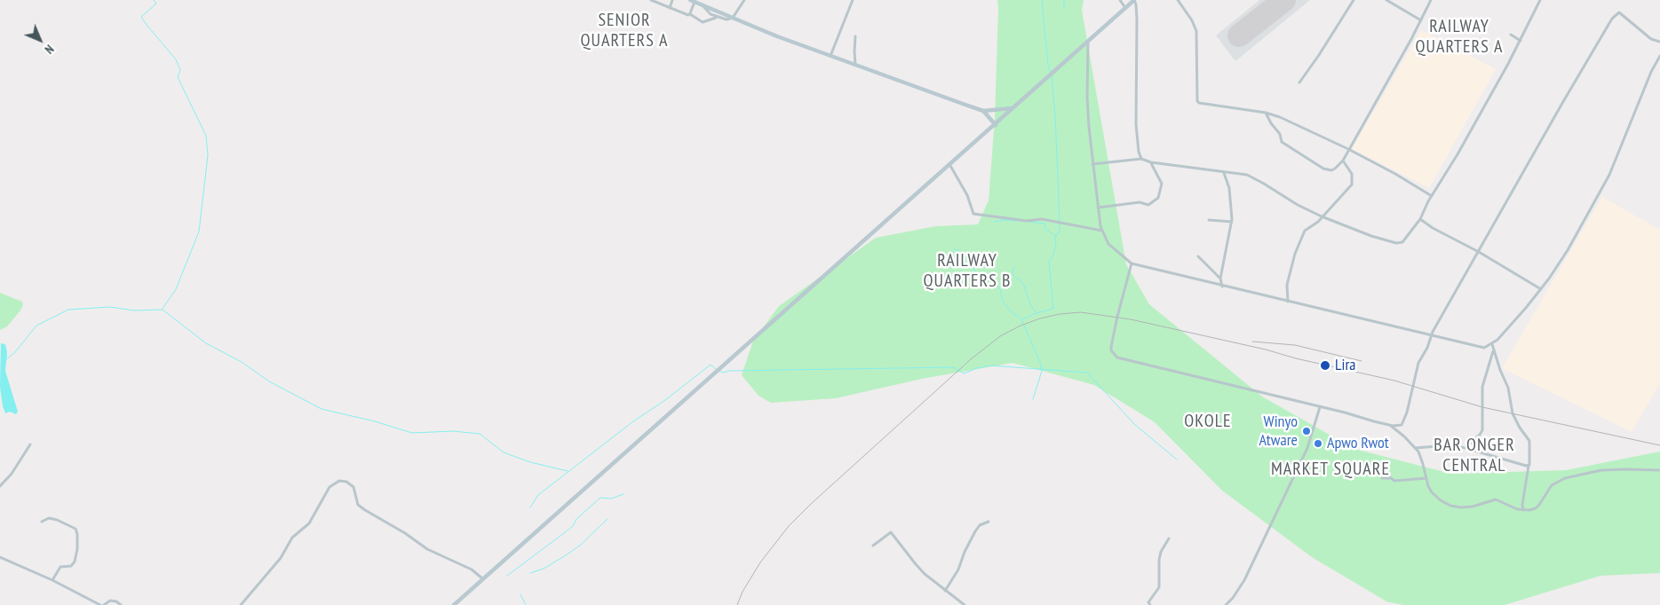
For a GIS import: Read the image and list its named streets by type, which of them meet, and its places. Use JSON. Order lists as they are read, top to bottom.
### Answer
{
  "districts": [
    "SENIOR QUARTERS A",
    "RAILWAY QUARTERS A",
    "RAILWAY QUARTERS B",
    "OKOLE",
    "BAR ONGER CENTRAL",
    "MARKET SQUARE"
  ],
  "places": ["Lira", "Winyo Atware", "Apwo Rwot"],
  "north": "bottom right"
}
